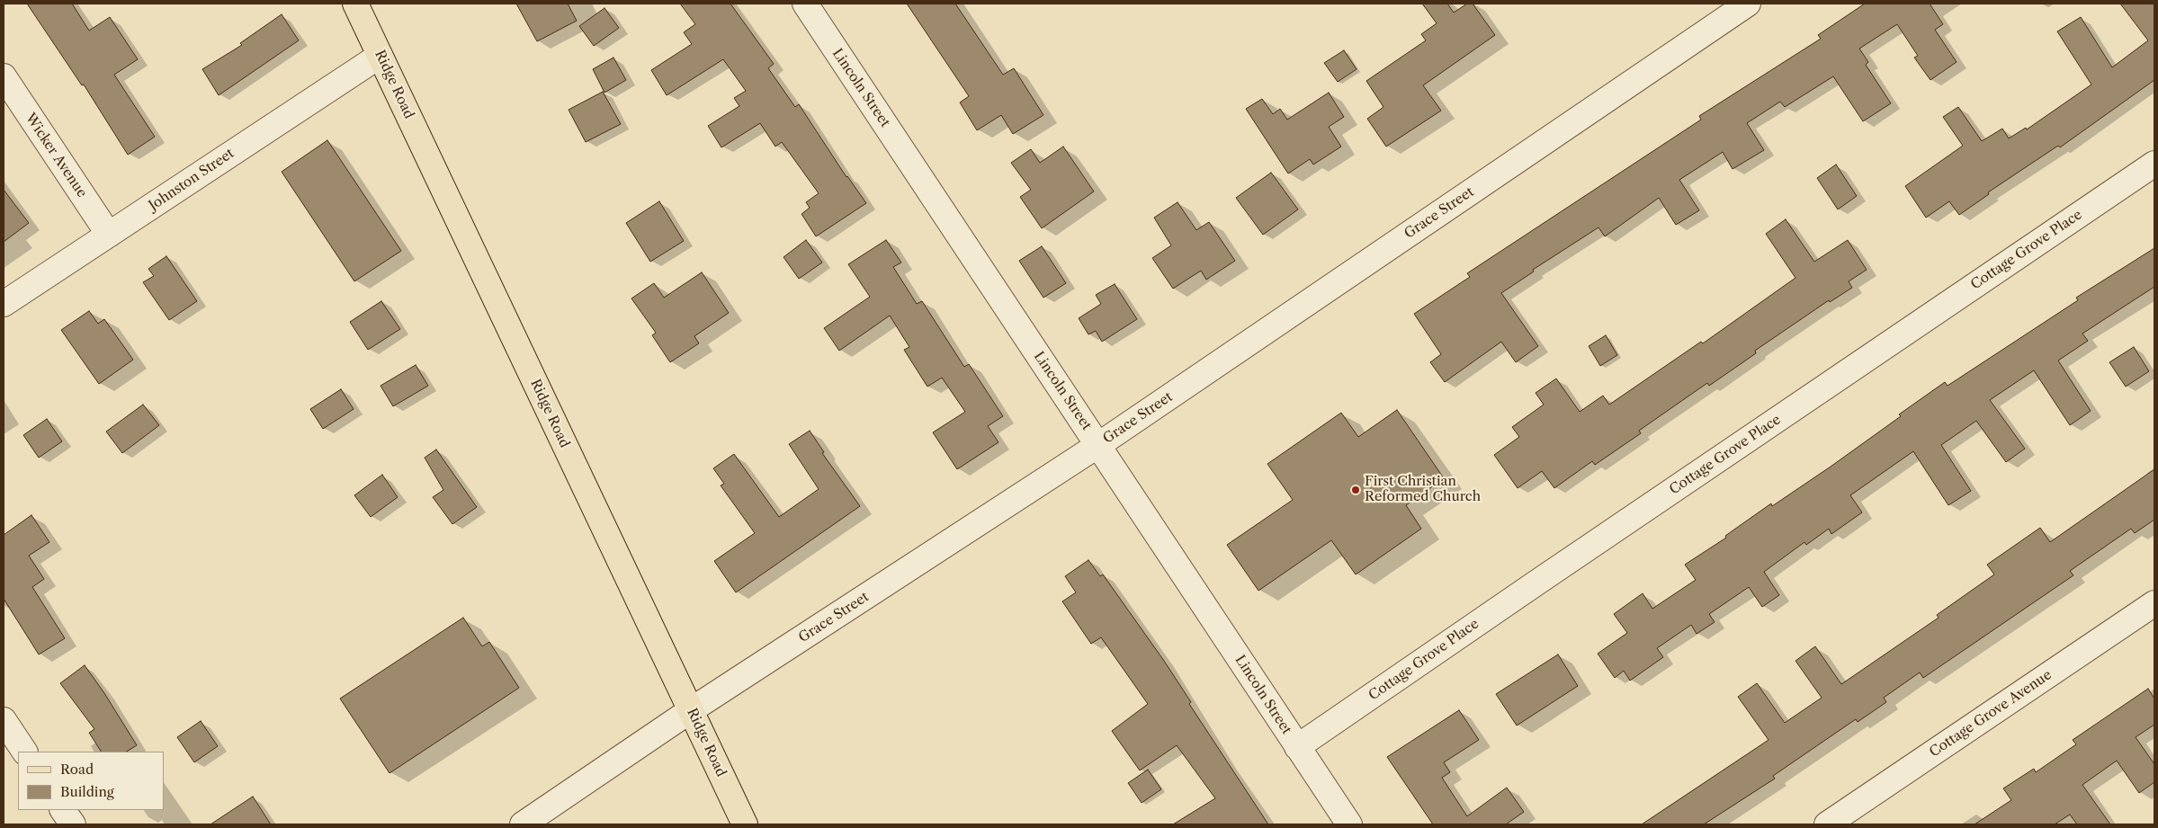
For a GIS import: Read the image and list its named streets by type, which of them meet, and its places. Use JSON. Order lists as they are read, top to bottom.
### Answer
{
  "streets": {
    "main road": ["Ridge Road"],
    "street": [
      "Lincoln Street",
      "Wicker Avenue",
      "Johnston Street",
      "Grace Street",
      "Cottage Grove Place",
      "Cottage Grove Avenue"
    ]
  },
  "crossings": [
    ["Ridge Road", "Johnston Street"],
    ["Ridge Road", "Grace Street"],
    ["Lincoln Street", "Grace Street"],
    ["Lincoln Street", "Cottage Grove Place"],
    ["Wicker Avenue", "Johnston Street"]
  ],
  "places": ["First Christian Reformed Church"],
  "legend": ["Road", "Building"]
}
